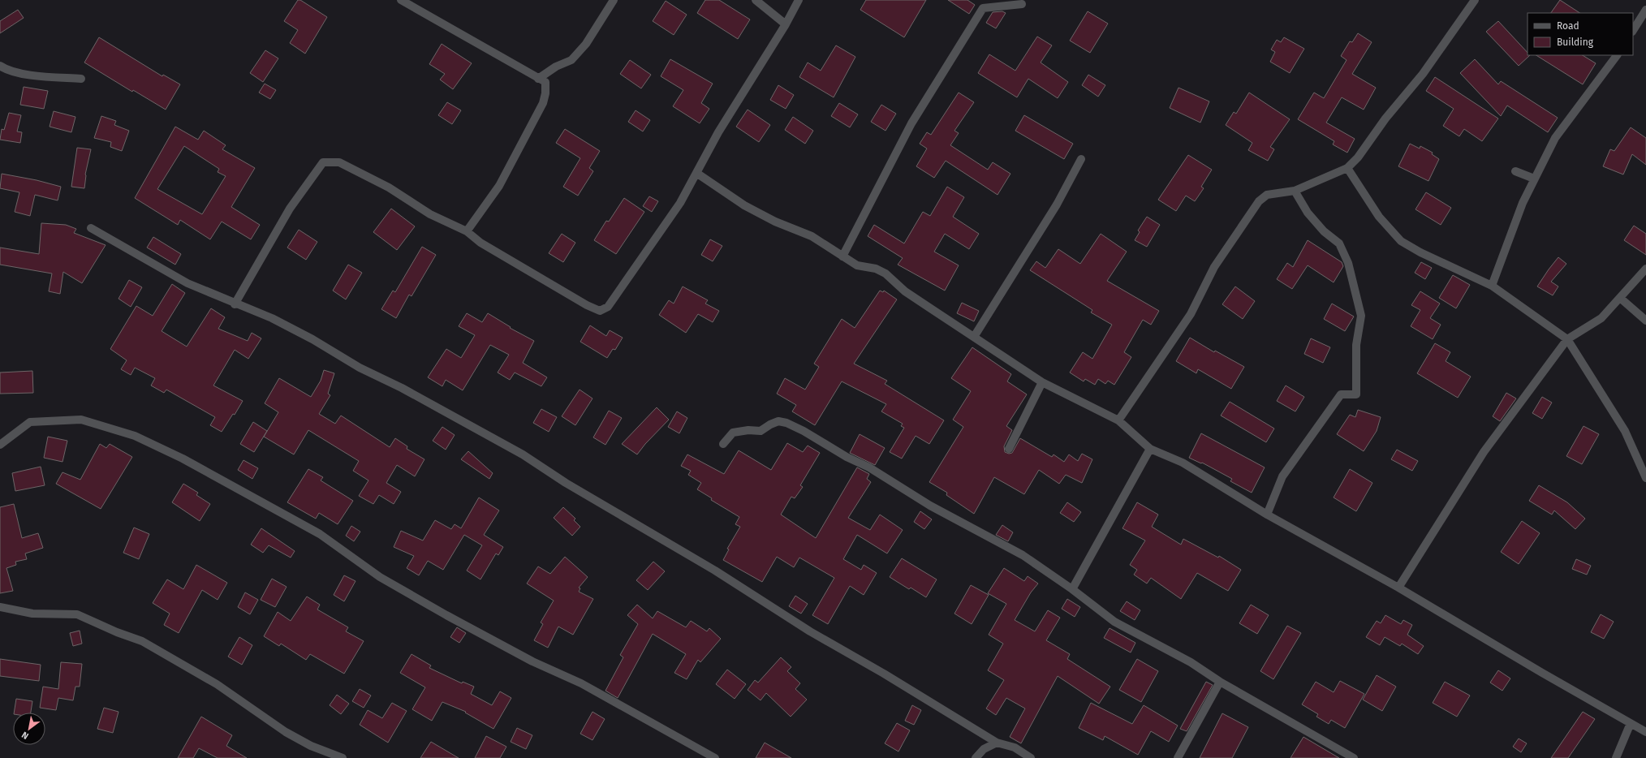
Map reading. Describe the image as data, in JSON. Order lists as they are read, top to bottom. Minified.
{"legend":["Road","Building"],"north":"bottom left"}
